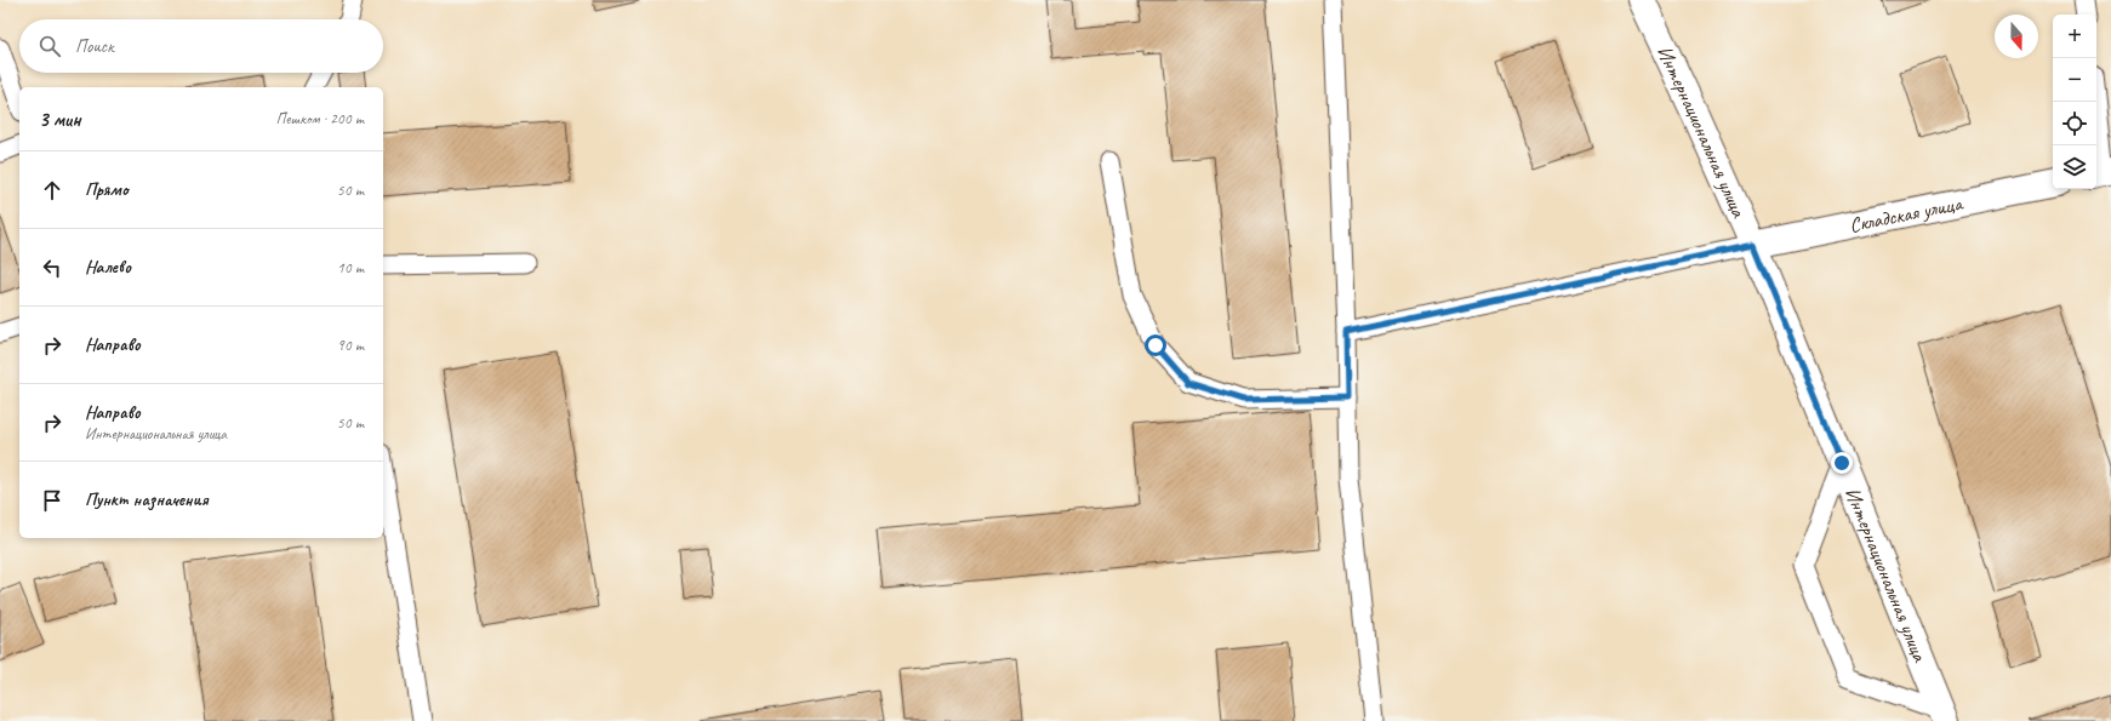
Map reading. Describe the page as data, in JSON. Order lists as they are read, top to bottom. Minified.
{"streets":{"street":["Интернациональная улица","Складская улица"]},"crossings":[["Интернациональная улица","Складская улица"]],"north":"bottom","page":{"map_buttons":["+","−"],"search":"Поиск","heading":["3 мин","Пешком · 200 m"],"list":[["Прямо","50 m"],["Налево","10 m"],["Направо","90 m"],["Направо","Интернациональная улица","50 m"],"Пункт назначения"]}}
